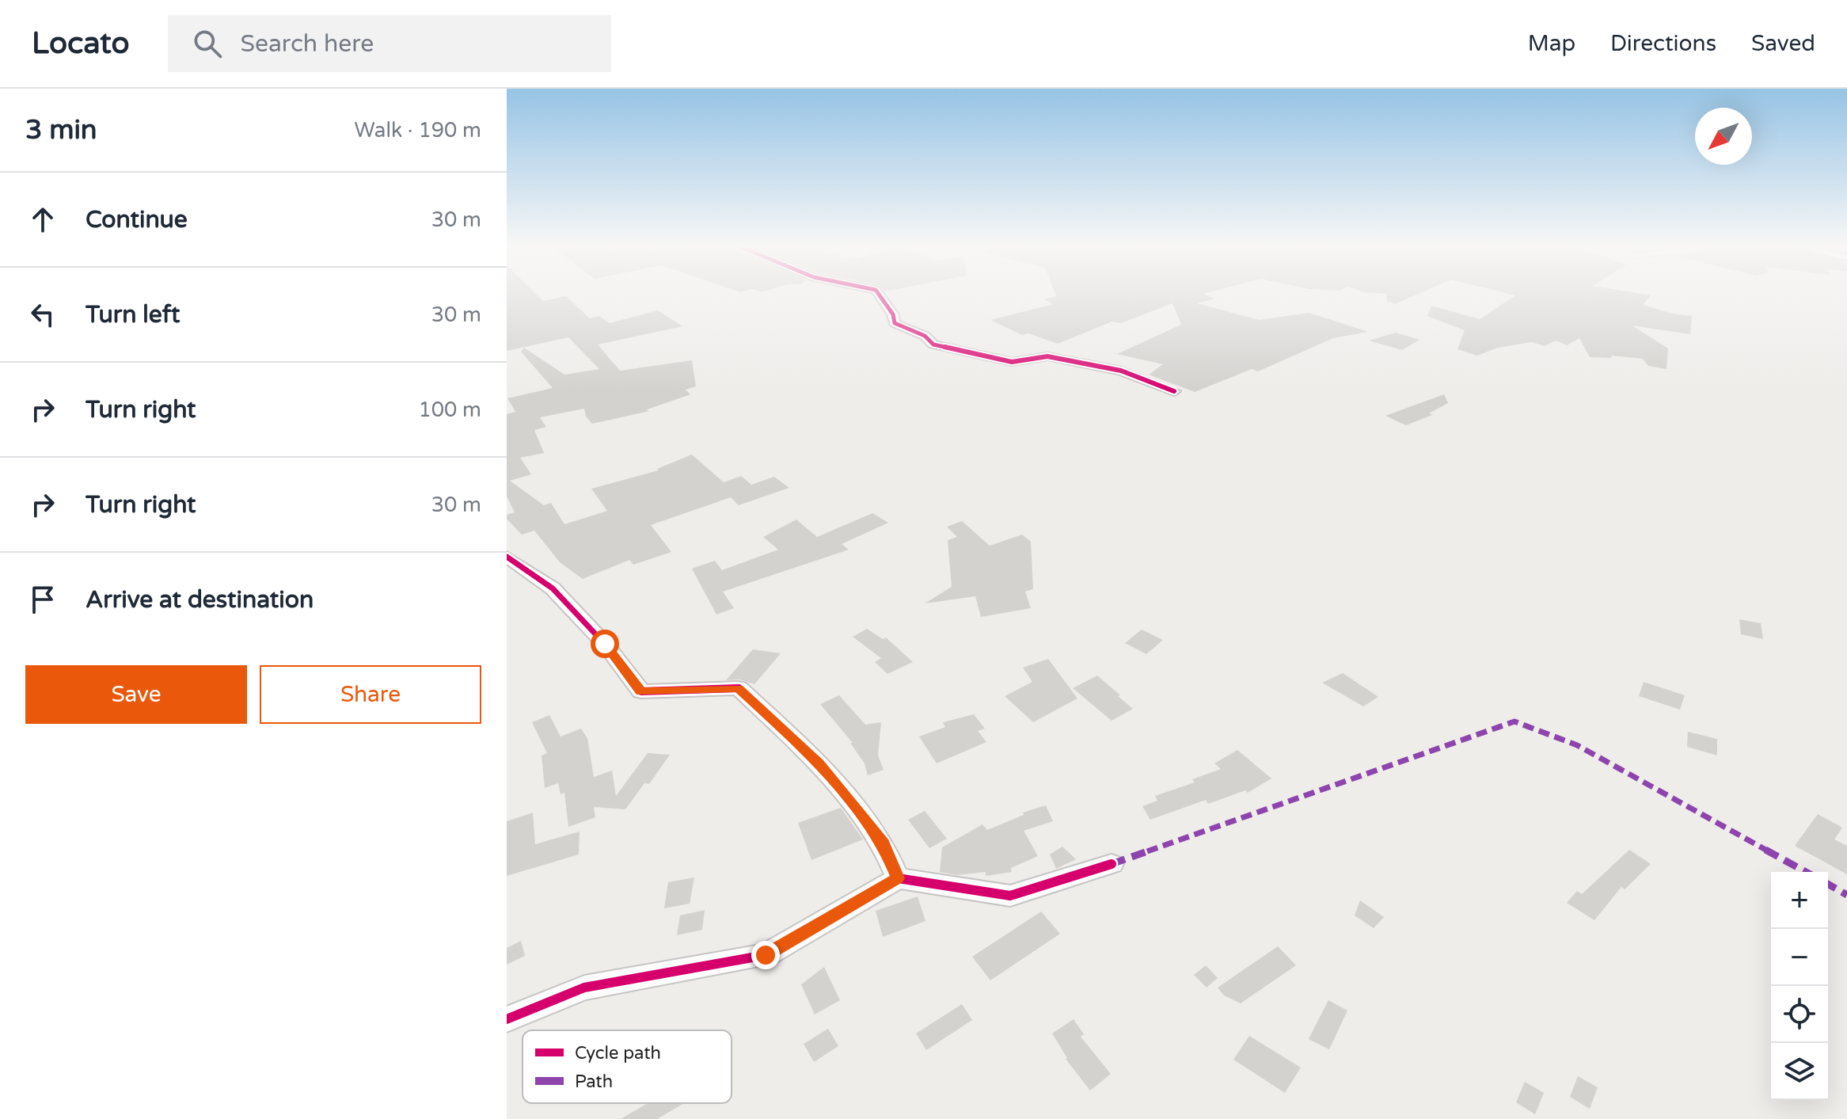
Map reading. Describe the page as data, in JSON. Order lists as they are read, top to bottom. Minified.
{"legend":["Cycle path","Path"],"north":"bottom left","page":{"header":"Locato","search":"Search here","nav":["Map","Directions","Saved"],"heading":["3 min","Walk · 190 m"],"list":[["Continue","30 m"],["Turn left","30 m"],["Turn right","100 m"],["Turn right","30 m"],"Arrive at destination"],"buttons":["Save","Share"],"map_buttons":["+","−"]}}
